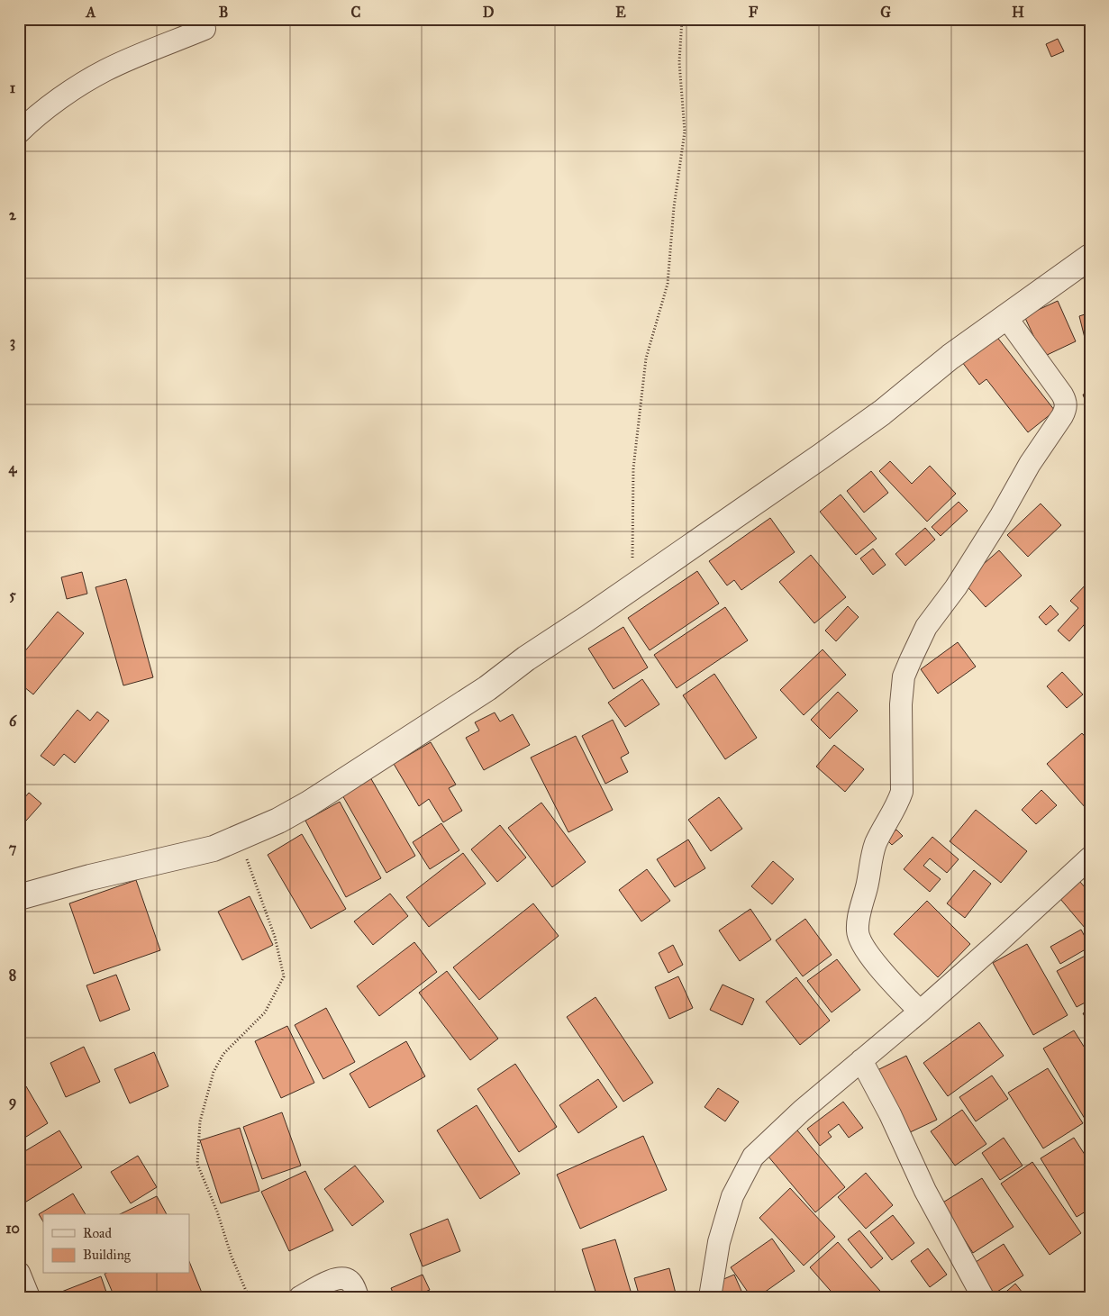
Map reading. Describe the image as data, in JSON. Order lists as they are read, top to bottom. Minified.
{"legend":["Road","Building"],"grid":{"columns":["A","B","C","D","E","F","G","H"],"rows":["1","2","3","4","5","6","7","8","9","10"]}}
